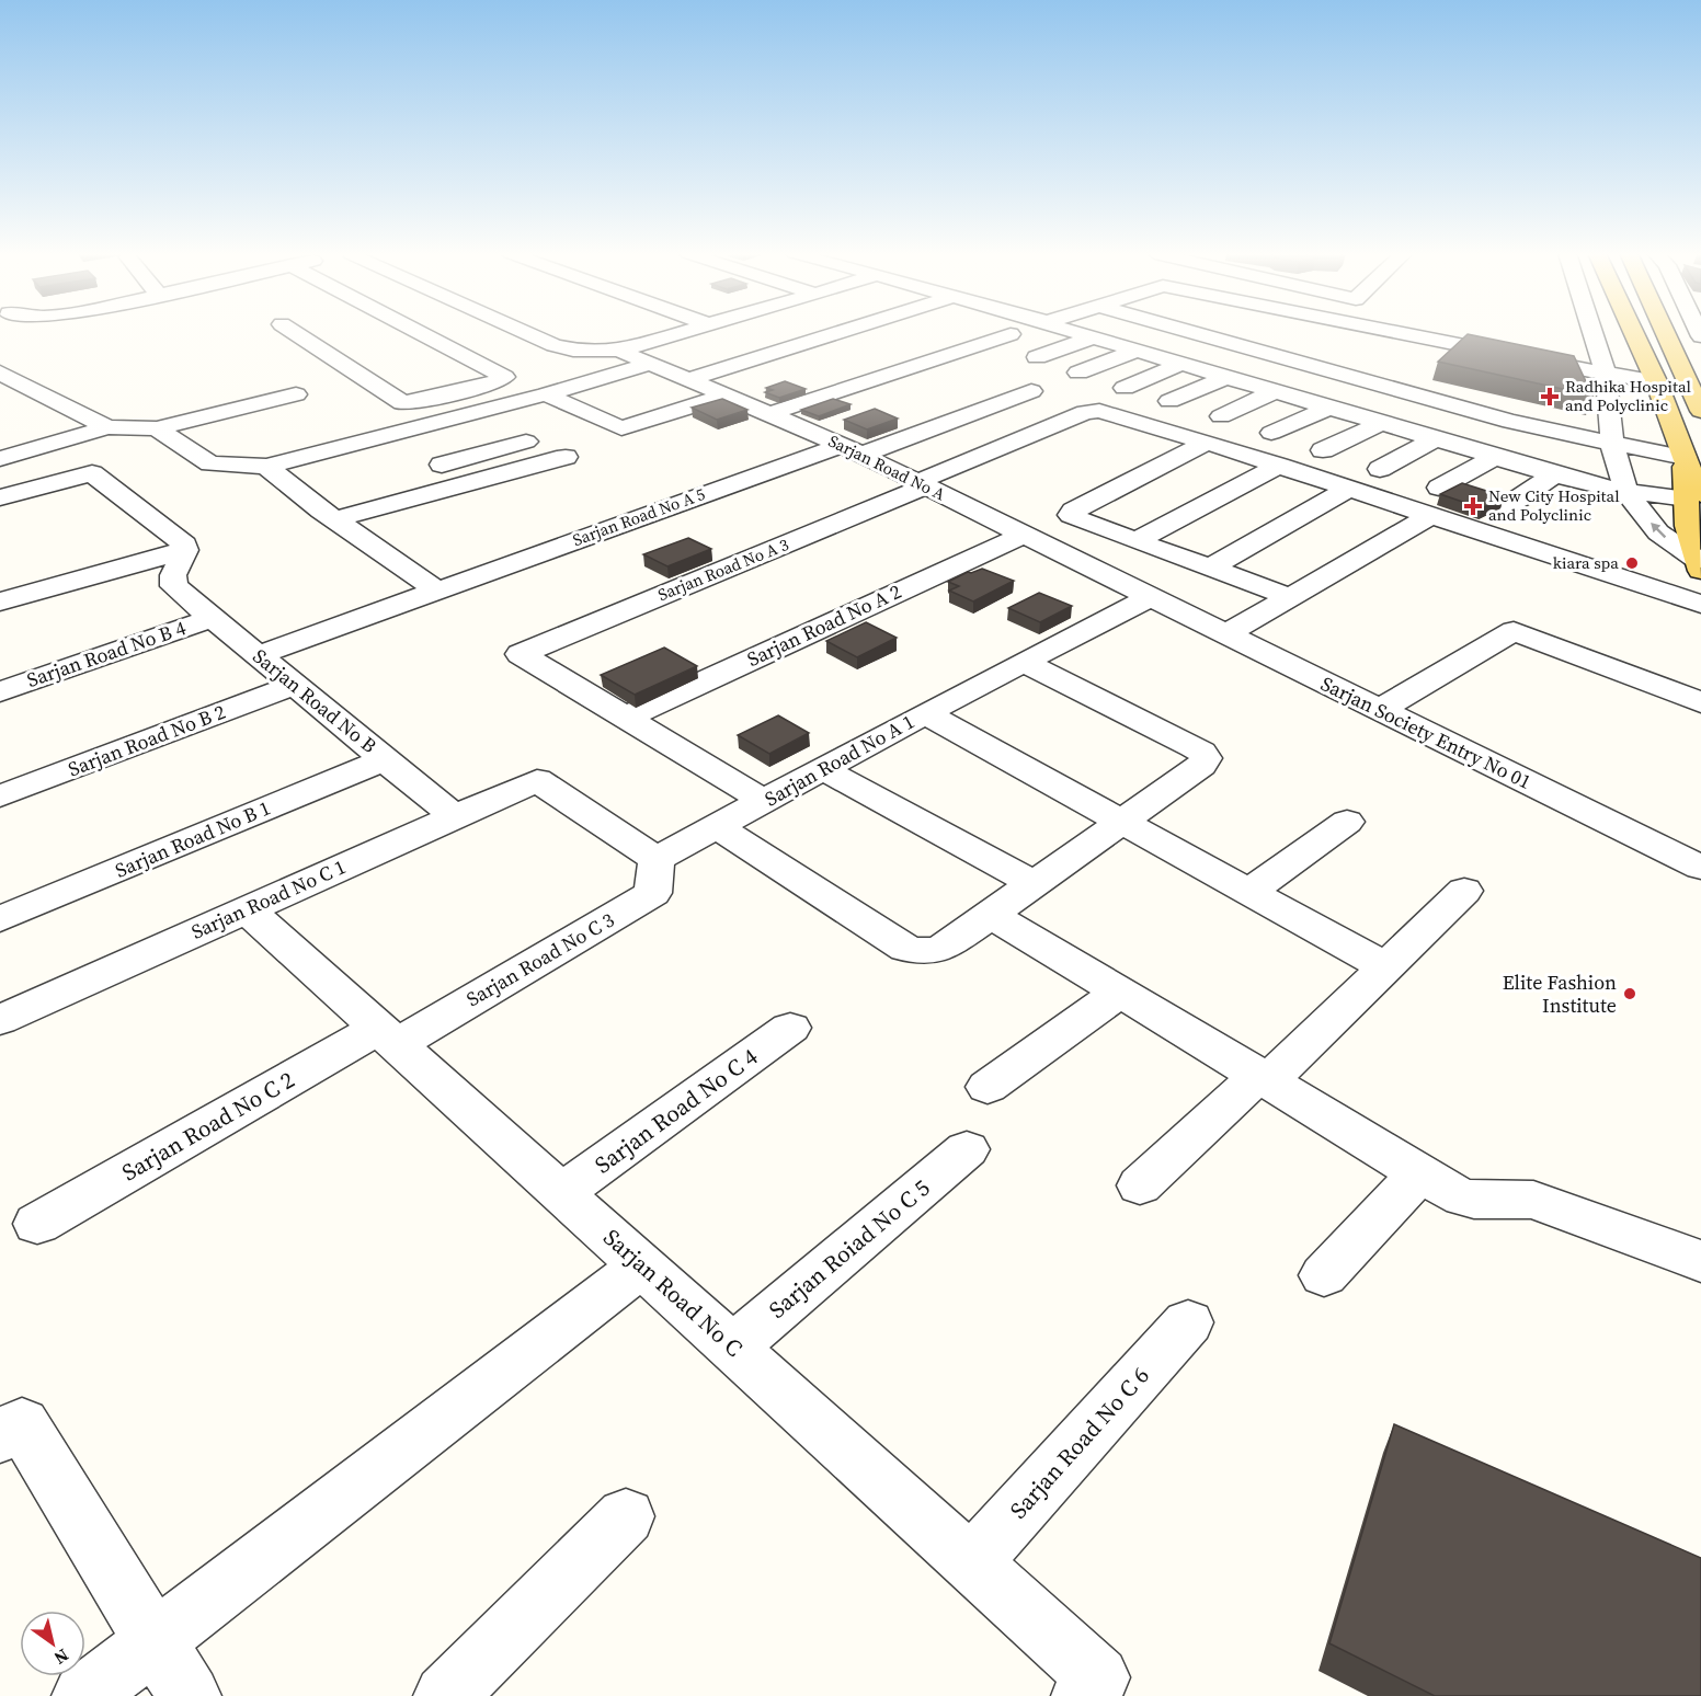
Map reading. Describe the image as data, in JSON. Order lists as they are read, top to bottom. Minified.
{"streets":{"street":["Sarjan Road No A","Sarjan Road No A 5","Sarjan Road No A 3","Sarjan Road No A 2","Sarjan Road No B 4","Sarjan Road No B","Sarjan Society Entry No 01","Sarjan Road No B 2","Sarjan Road No A 1","Sarjan Road No B 1","Sarjan Road No C 1","Sarjan Road No C 3","Sarjan Road No C 4","Sarjan Road No C 2","Sarjan Roiad No C 5","Sarjan Road No C","Sarjan Road No C 6"]},"crossings":[["Sarjan Road No A","Sarjan Road No A 5"],["Sarjan Road No A","Sarjan Road No A 3"],["Sarjan Road No A","Sarjan Road No A 2"],["Sarjan Road No A","Sarjan Society Entry No 01"],["Sarjan Road No A","Sarjan Road No A 1"],["Sarjan Road No A 5","Sarjan Road No B"],["Sarjan Road No A 3","Sarjan Road No A 2"],["Sarjan Road No B 4","Sarjan Road No B"],["Sarjan Road No B","Sarjan Road No B 2"],["Sarjan Road No B","Sarjan Road No B 1"],["Sarjan Road No B","Sarjan Road No C 1"],["Sarjan Society Entry No 01","Sarjan Road No A 1"],["Sarjan Road No A 1","Sarjan Road No C 1"],["Sarjan Road No A 1","Sarjan Road No C 3"],["Sarjan Road No C 1","Sarjan Road No C 3"],["Sarjan Road No C 1","Sarjan Road No C"],["Sarjan Road No C 3","Sarjan Road No C 2"],["Sarjan Road No C 3","Sarjan Road No C"],["Sarjan Road No C 4","Sarjan Road No C"],["Sarjan Road No C 2","Sarjan Road No C"],["Sarjan Roiad No C 5","Sarjan Road No C"],["Sarjan Road No C","Sarjan Road No C 6"]],"places":{"health":["Radhika Hospital and Polyclinic","New City Hospital and Polyclinic"],"other":["kiara spa","Elite Fashion Institute"]},"north":"bottom right"}
